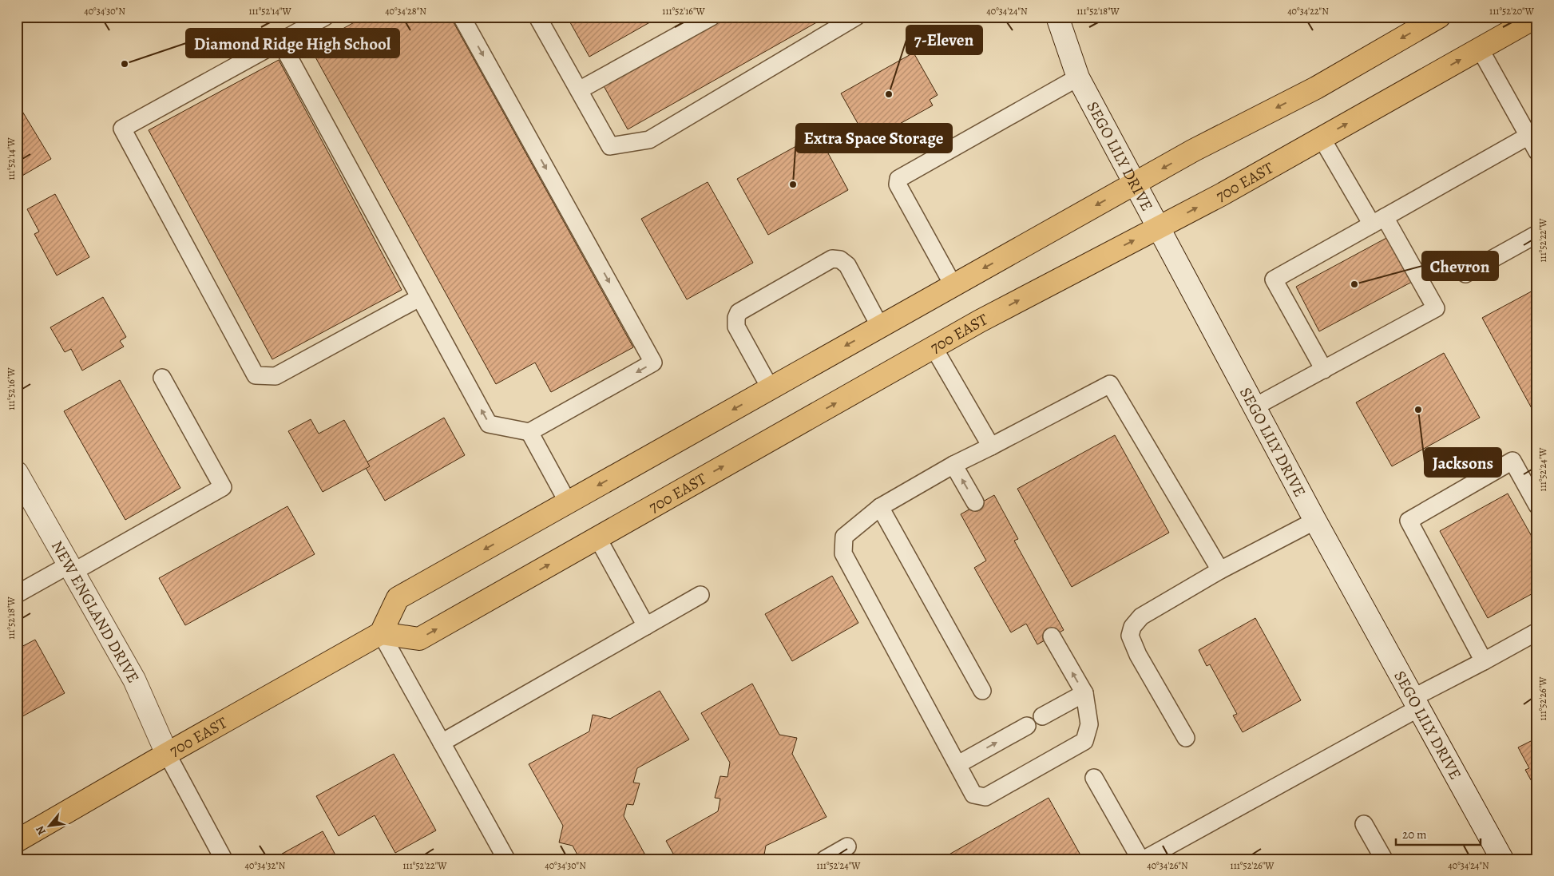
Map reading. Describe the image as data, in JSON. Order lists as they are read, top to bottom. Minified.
{"streets":{"main road":["SEGO LILY DRIVE","700 EAST","NEW ENGLAND DRIVE"]},"crossings":[["SEGO LILY DRIVE","700 EAST"],["700 EAST","NEW ENGLAND DRIVE"]],"places":["Diamond Ridge High School","7-Eleven","Extra Space Storage","Chevron","Jacksons"],"scale_bar":"20 m","north":"bottom left","coordinates":["40°34'30\"N","111°52'14\"W","40°34'28\"N","111°52'16\"W","40°34'24\"N","111°52'18\"W","40°34'22\"N","111°52'20\"W","111°52'22\"W","111°52'24\"W","111°52'26\"W","40°34'32\"N","40°34'26\"N"]}
